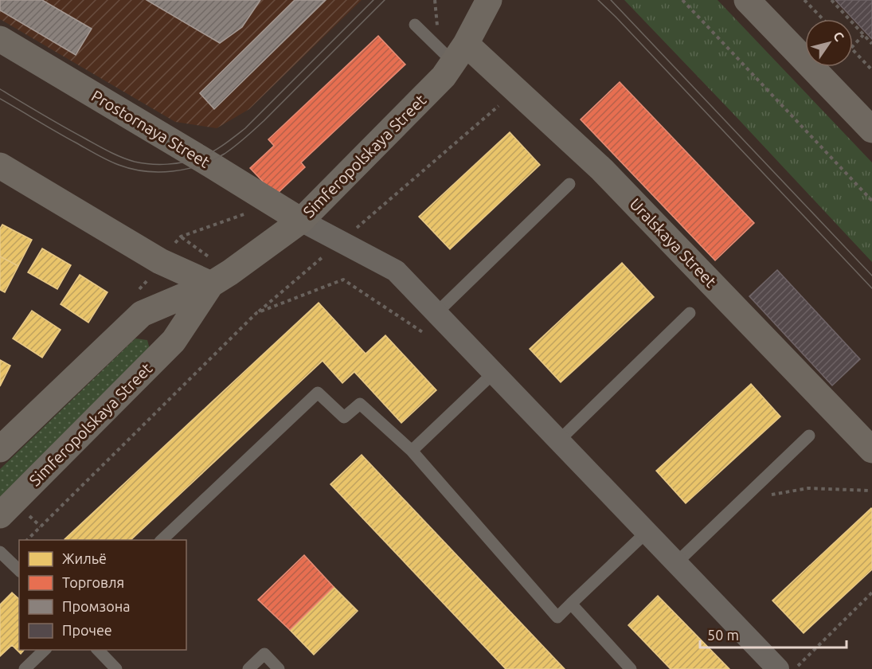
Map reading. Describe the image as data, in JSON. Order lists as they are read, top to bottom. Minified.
{"streets":{"street":["Prostornaya Street","Simferopolskaya Street","Uralskaya Street"]},"crossings":[["Prostornaya Street","Simferopolskaya Street"],["Simferopolskaya Street","Uralskaya Street"]],"legend":["Жильё","Торговля","Промзона","Прочее"],"scale_bar":"50 m","north":"top right"}
